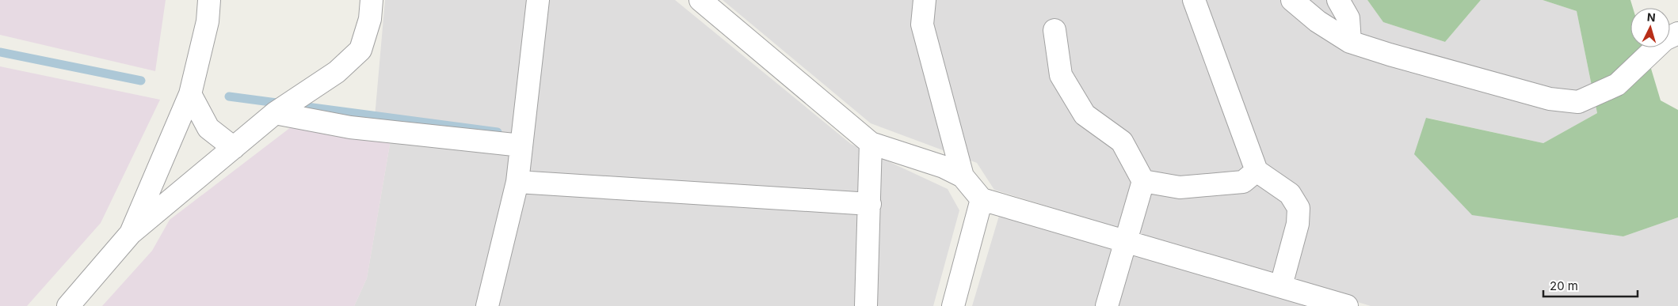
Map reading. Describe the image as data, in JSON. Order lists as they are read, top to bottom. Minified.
{"scale_bar":"20 m","north":"top"}
